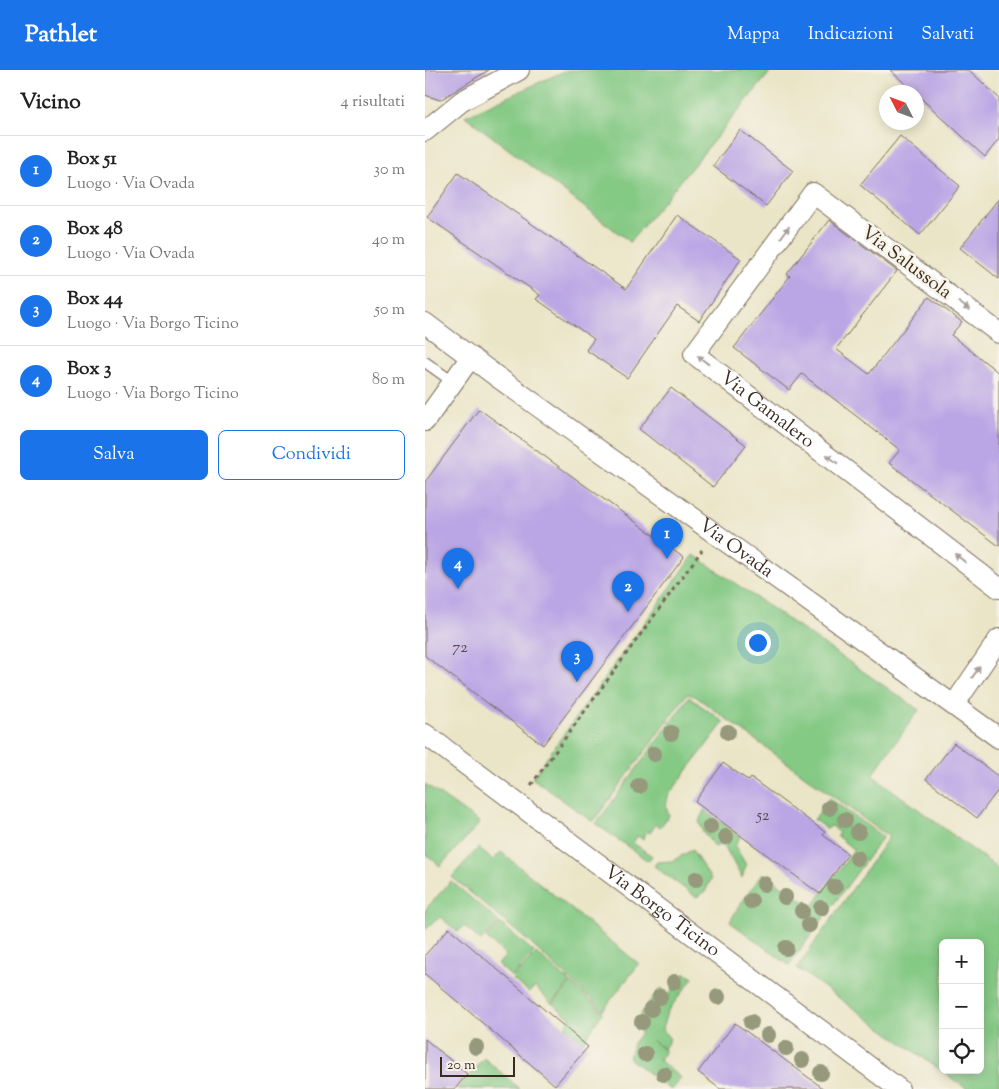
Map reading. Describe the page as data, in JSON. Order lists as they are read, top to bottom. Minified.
{"streets":{"street":["Via Salussola","Via Gamalero","Via Ovada","Via Borgo Ticino"]},"crossings":[["Via Salussola","Via Gamalero"]],"one_way":["Via Salussola"],"house_numbers":["72","52"],"scale_bar":"20 m","north":"top left","page":{"header":"Pathlet","nav":["Mappa","Indicazioni","Salvati"],"heading":["Vicino","4 risultati"],"list":[{"mark":"1","name":"Box 51","note":"Luogo · Via Ovada","value":"30 m"},{"mark":"2","name":"Box 48","note":"Luogo · Via Ovada","value":"40 m"},{"mark":"3","name":"Box 44","note":"Luogo · Via Borgo Ticino","value":"50 m"},{"mark":"4","name":"Box 3","note":"Luogo · Via Borgo Ticino","value":"80 m"}],"buttons":["Salva","Condividi"],"pins":["1","4","2","3"],"map_buttons":["+","−"],"scale":"20 m"}}
